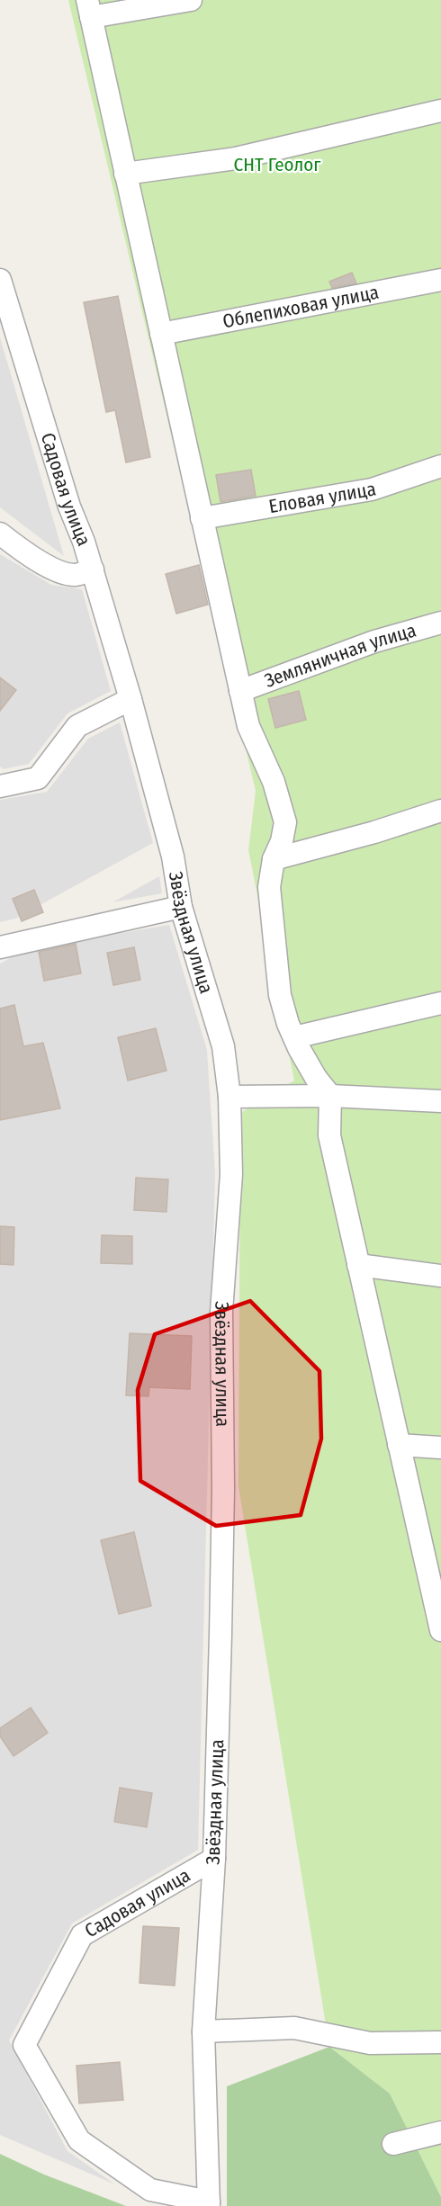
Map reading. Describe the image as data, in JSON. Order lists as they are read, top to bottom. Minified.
{"streets":{"street":["Облепиховая улица","Садовая улица","Еловая улица","Земляничная улица","Звёздная улица"]},"crossings":[["Садовая улица","Звёздная улица"]],"parks":["СНТ Геолог"]}
